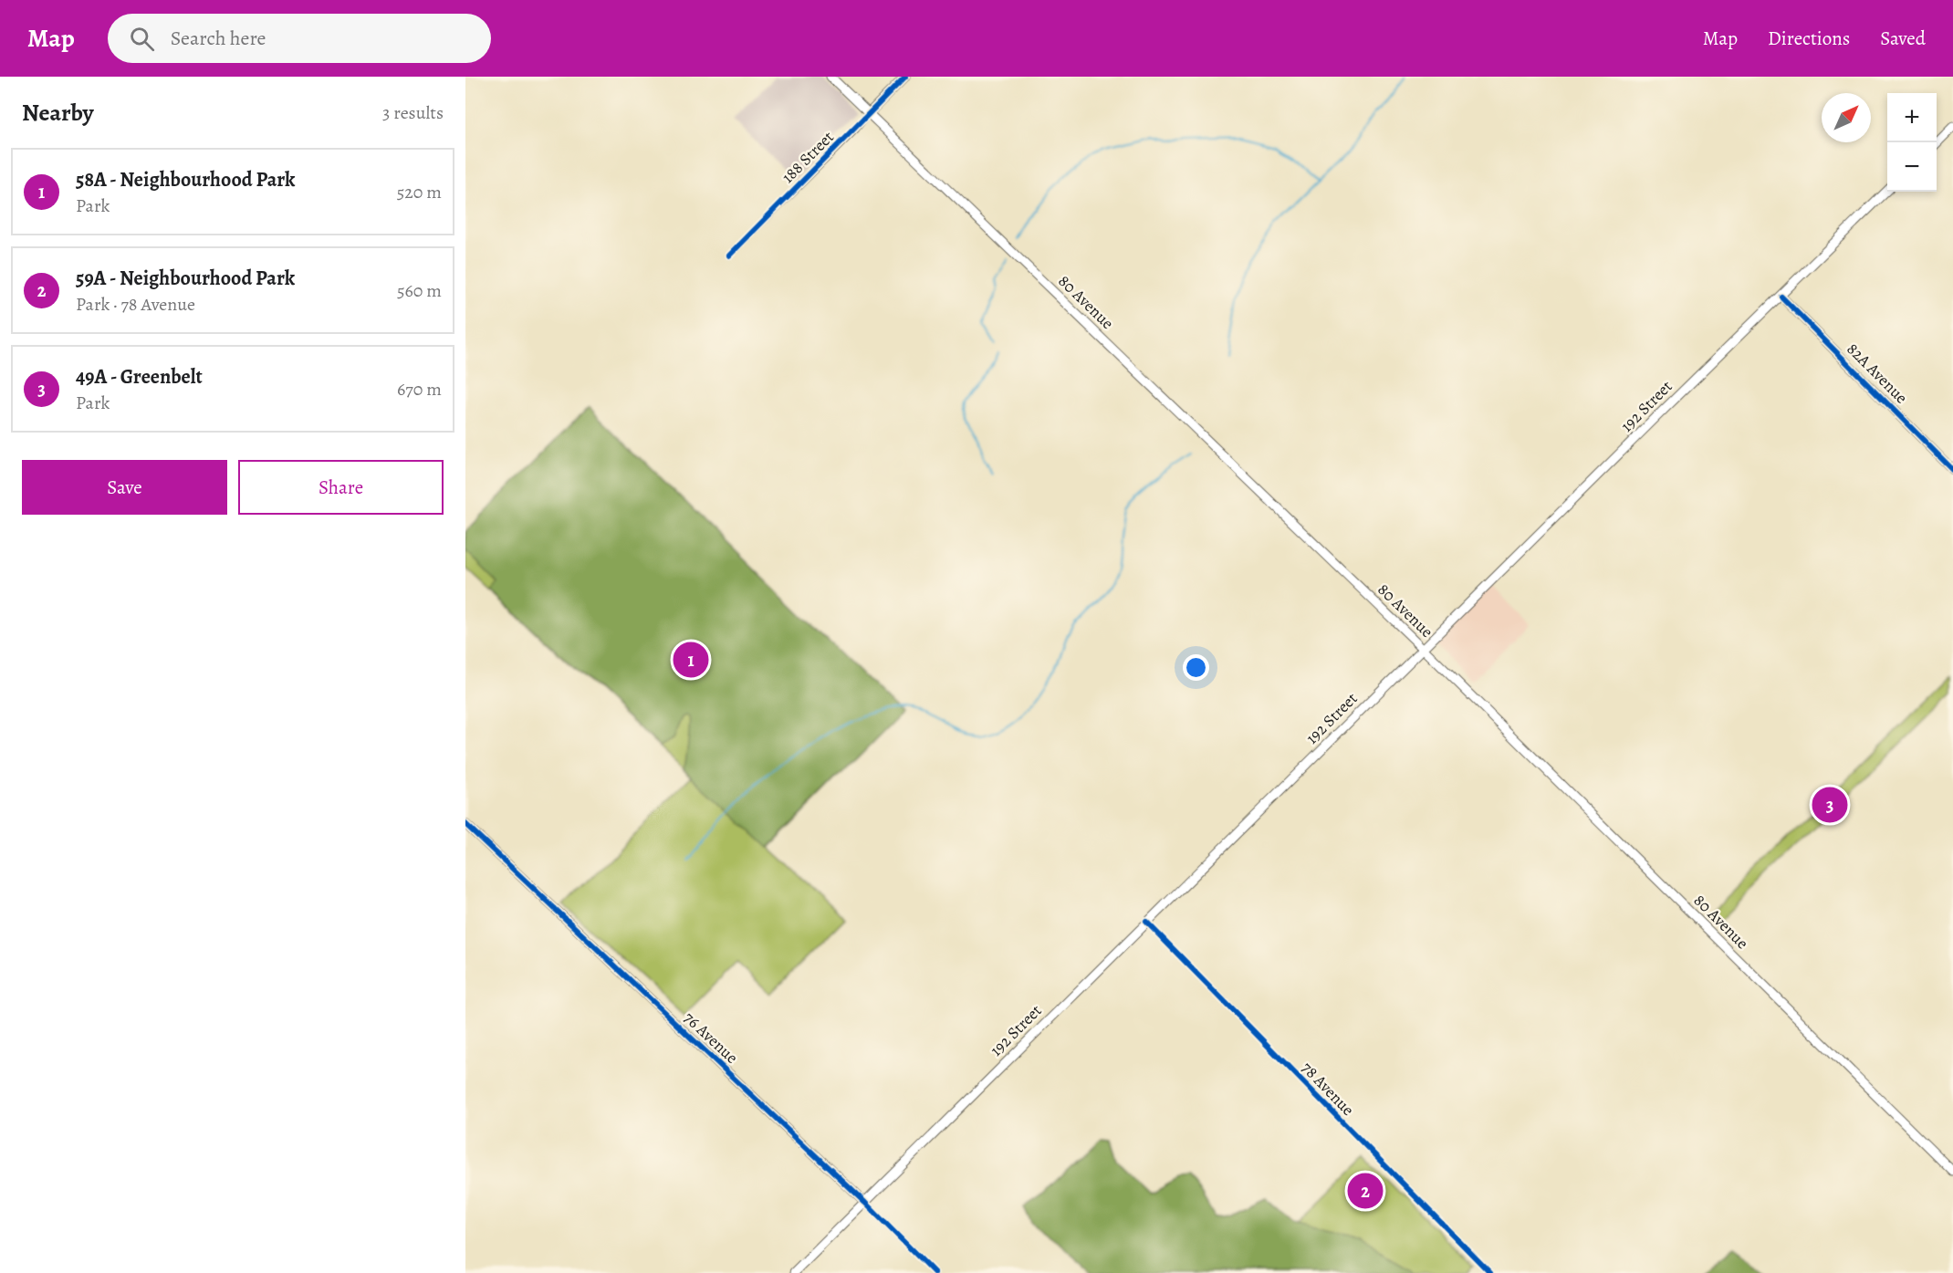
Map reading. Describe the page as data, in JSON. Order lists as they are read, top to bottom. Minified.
{"streets":{"main road":["188 Street","80 Avenue","82A Avenue","192 Street","76 Avenue"],"street":["78 Avenue"]},"crossings":[["188 Street","80 Avenue"],["80 Avenue","192 Street"],["82A Avenue","192 Street"],["192 Street","76 Avenue"],["192 Street","78 Avenue"]],"north":"top right","page":{"header":"Map","search":"Search here","nav":["Map","Directions","Saved"],"heading":["Nearby","3 results"],"map_buttons":["+","−"],"list":[{"mark":"1","name":"58A - Neighbourhood Park","note":"Park","value":"520 m"},{"mark":"2","name":"59A - Neighbourhood Park","note":"Park · 78 Avenue","value":"560 m"},{"mark":"3","name":"49A - Greenbelt","note":"Park","value":"670 m"}],"buttons":["Save","Share"],"pins":["1","3","2"]}}
